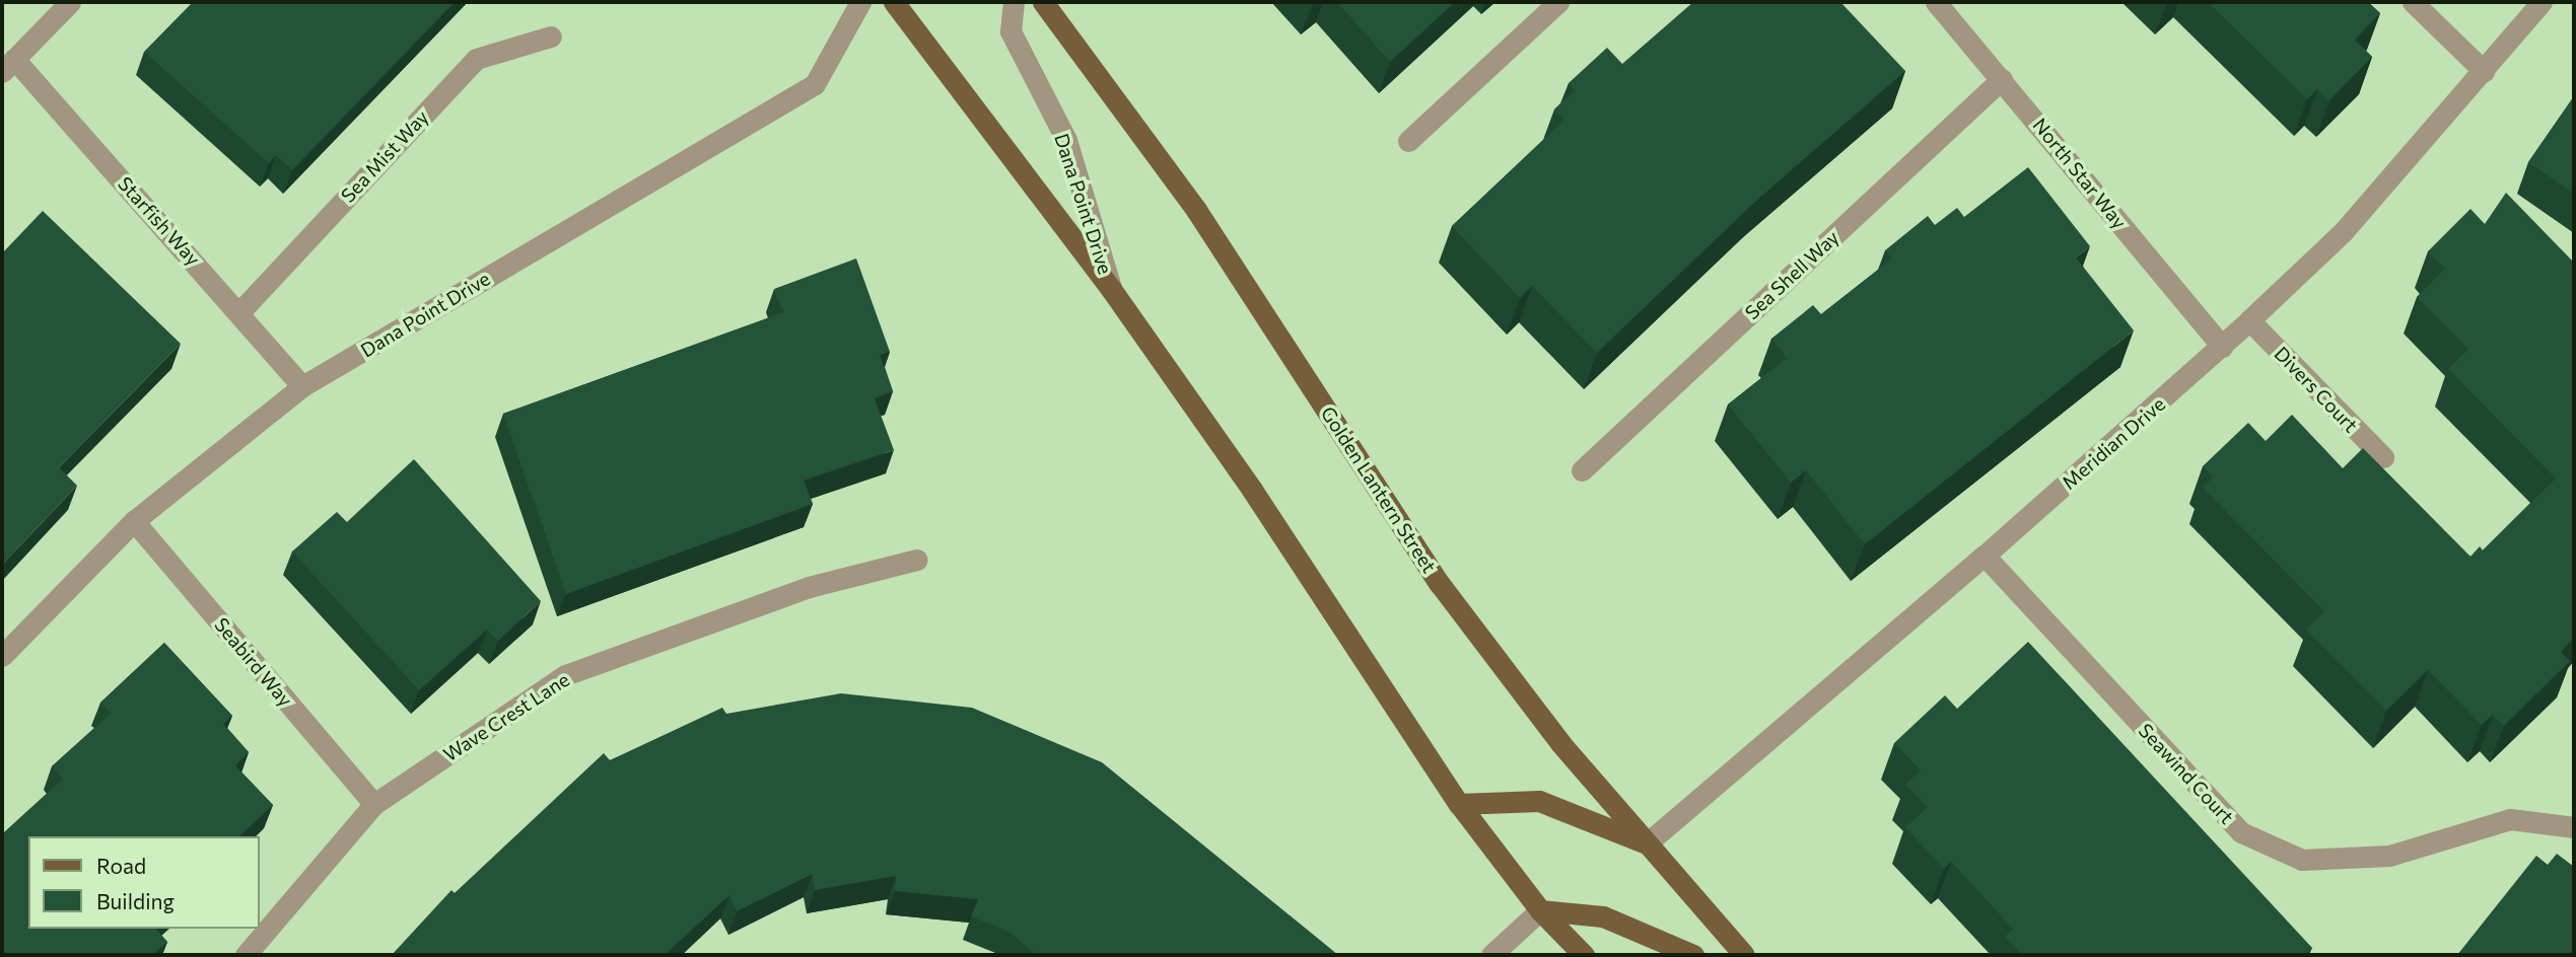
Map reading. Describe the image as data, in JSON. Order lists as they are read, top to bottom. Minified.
{"streets":{"main road":["Golden Lantern Street"],"street":["Sea Mist Way","North Star Way","Dana Point Drive","Starfish Way","Sea Shell Way","Divers Court","Meridian Drive","Seabird Way","Wave Crest Lane","Seawind Court"]},"crossings":[["Sea Mist Way","Starfish Way"],["North Star Way","Sea Shell Way"],["North Star Way","Meridian Drive"],["Dana Point Drive","Starfish Way"],["Dana Point Drive","Seabird Way"],["Divers Court","Meridian Drive"],["Meridian Drive","Golden Lantern Street"],["Meridian Drive","Seawind Court"],["Seabird Way","Wave Crest Lane"]],"legend":["Road","Building"]}
